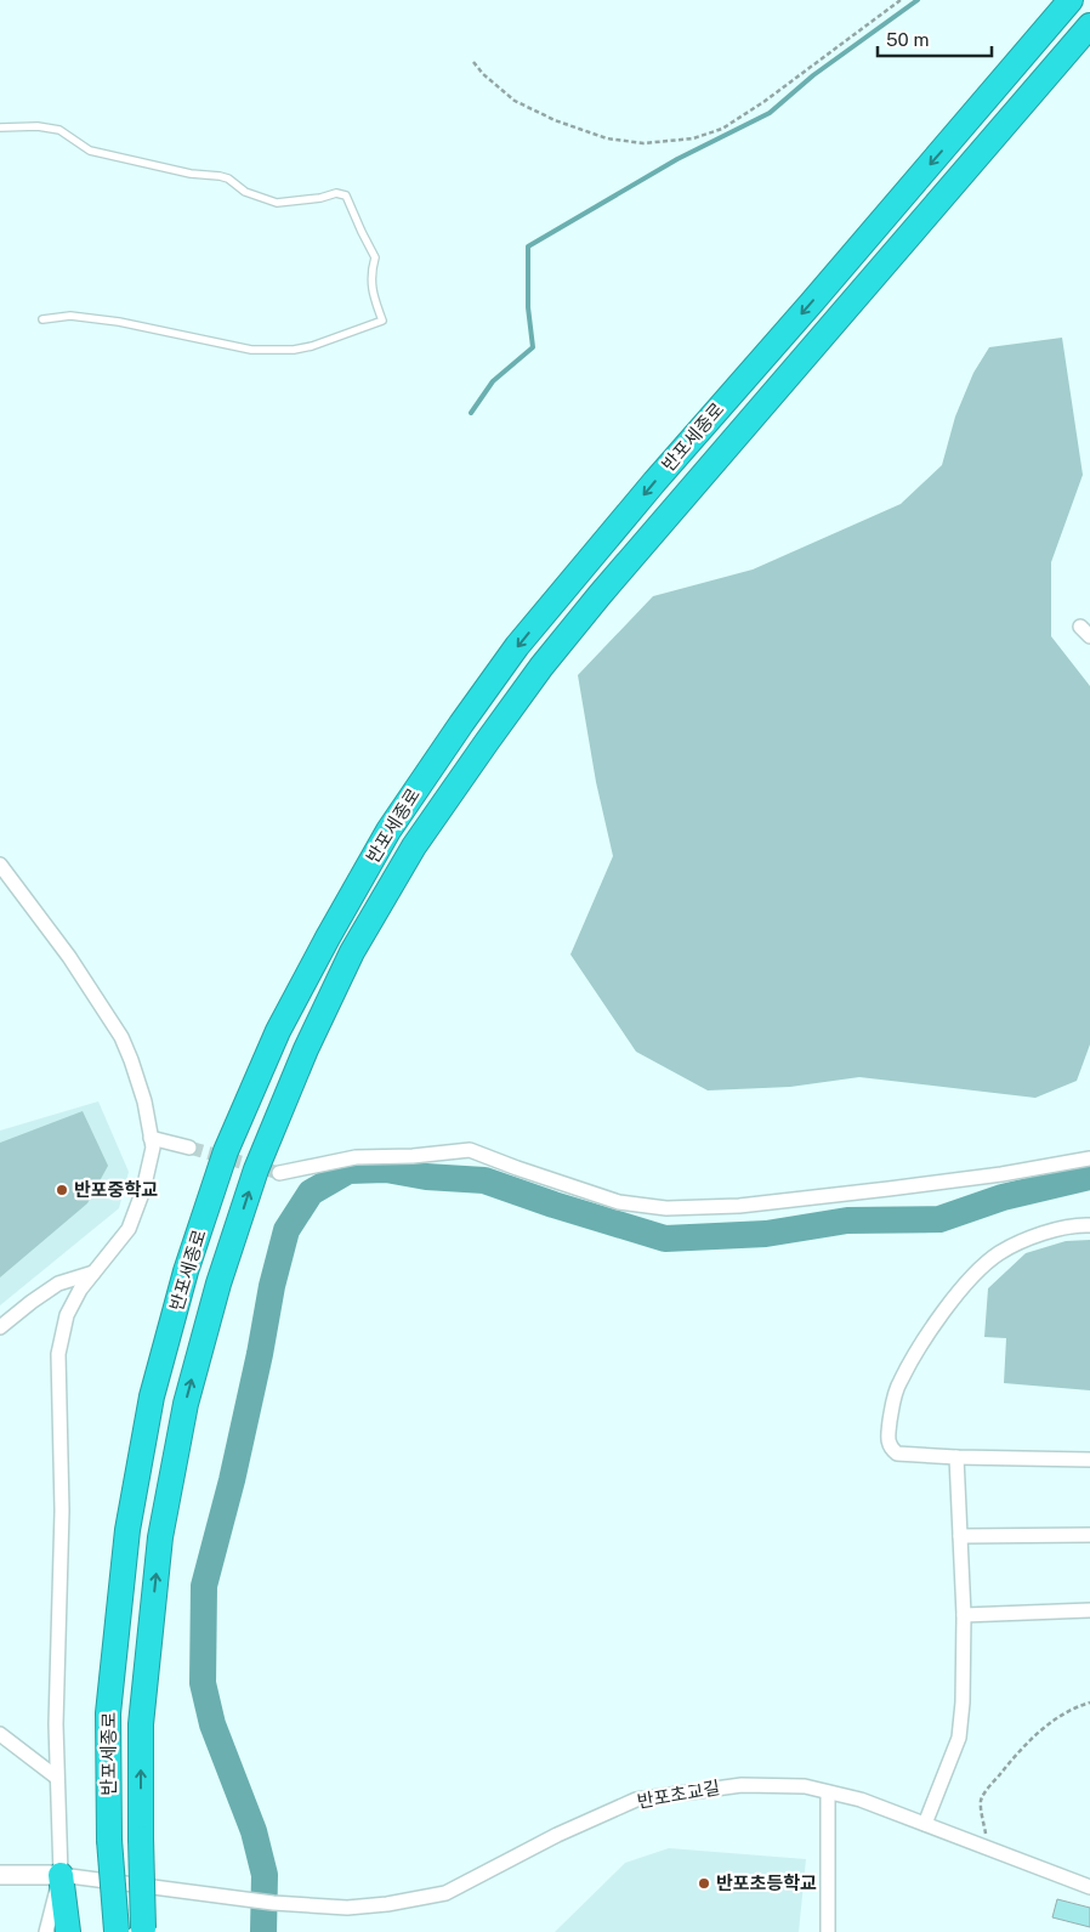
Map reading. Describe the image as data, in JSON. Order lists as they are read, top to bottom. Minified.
{"streets":{"highway":["반포세종로"],"street":["반포초교길"]},"places":["반포중학교","반포초등학교"],"scale_bar":"50 m"}
